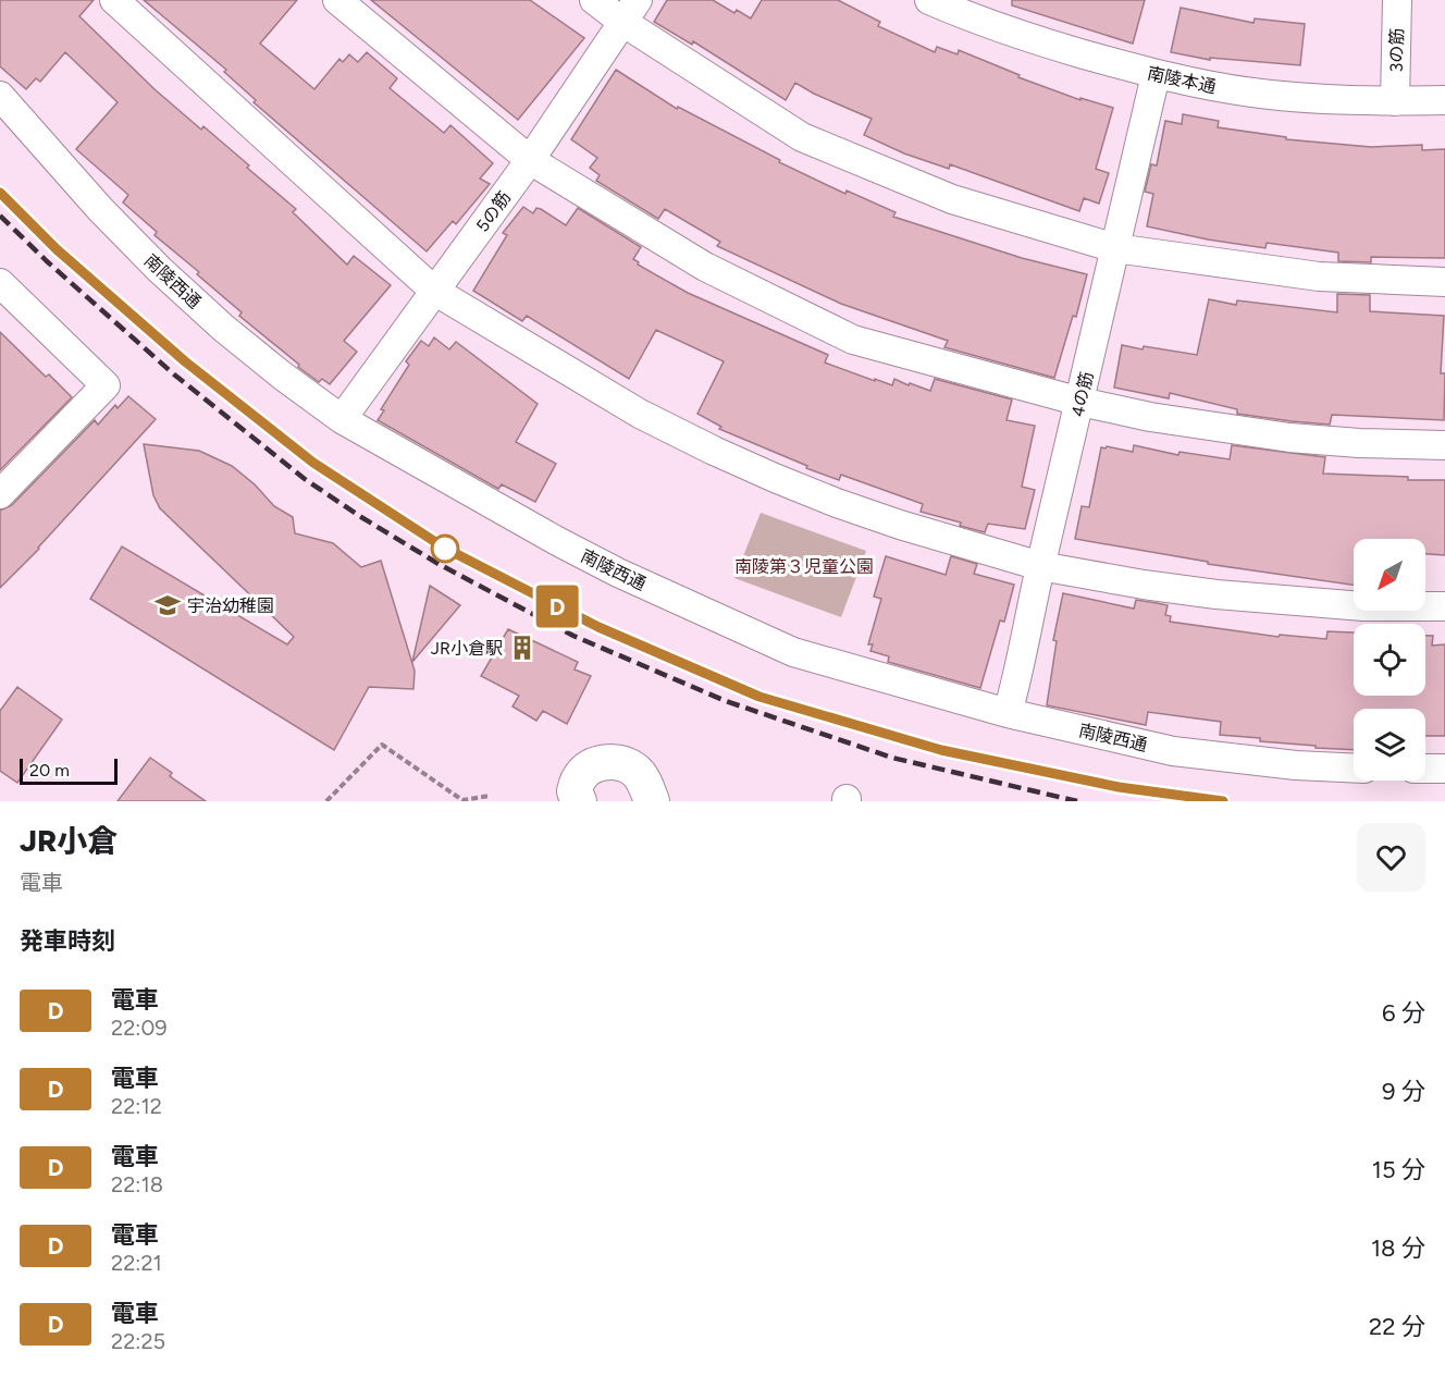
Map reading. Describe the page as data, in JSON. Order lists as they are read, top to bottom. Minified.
{"streets":{"street":["3の筋","南陵本通","5の筋","南陵西通","4の筋"]},"crossings":[["3の筋","南陵本通"],["南陵本通","4の筋"],["5の筋","南陵西通"],["南陵西通","4の筋"]],"parks":["南陵第３児童公園"],"places":{"school or university":["宇治幼稚園"],"building":["JR小倉駅"]},"scale_bar":"20 m","north":"bottom left","page":{"on_map":"D","scale":"20 m","heading":[["JR小倉","電車"],"発車時刻"],"list":[{"mark":"D","name":"電車","note":"22:09","value":"6 分"},{"mark":"D","name":"電車","note":"22:12","value":"9 分"},{"mark":"D","name":"電車","note":"22:18","value":"15 分"},{"mark":"D","name":"電車","note":"22:21","value":"18 分"},{"mark":"D","name":"電車","note":"22:25","value":"22 分"}]}}
